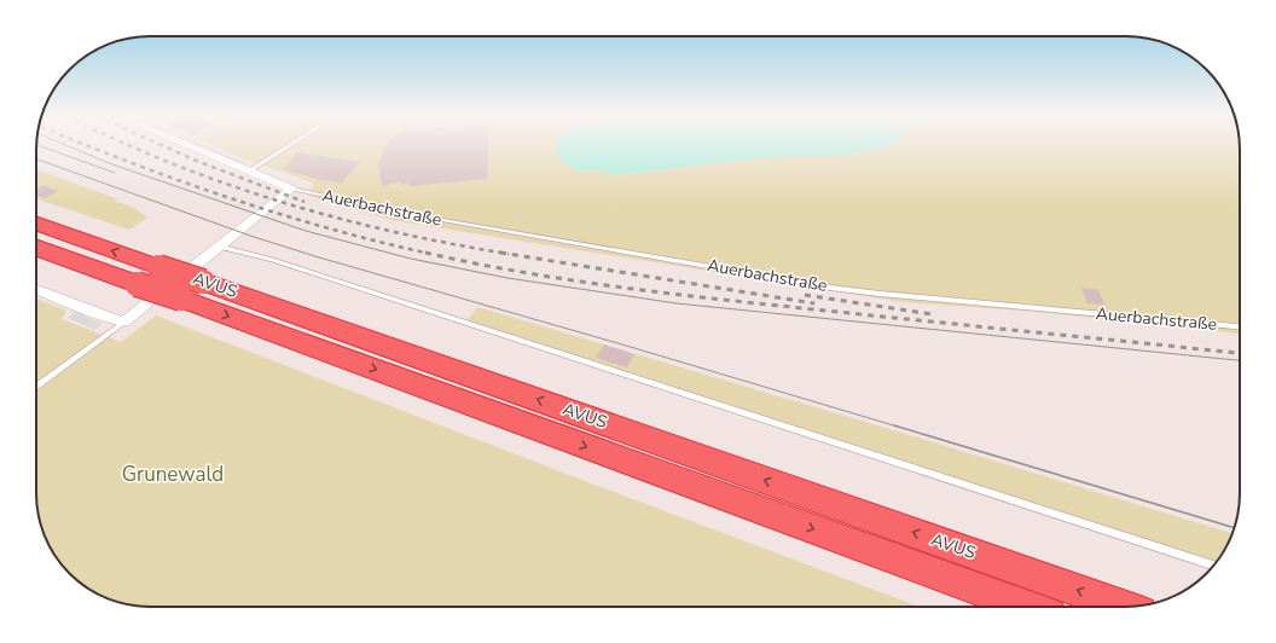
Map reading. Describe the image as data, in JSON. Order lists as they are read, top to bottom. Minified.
{"streets":{"highway":["AVUS"],"street":["Auerbachstraße"]},"parks":["Grunewald"]}
